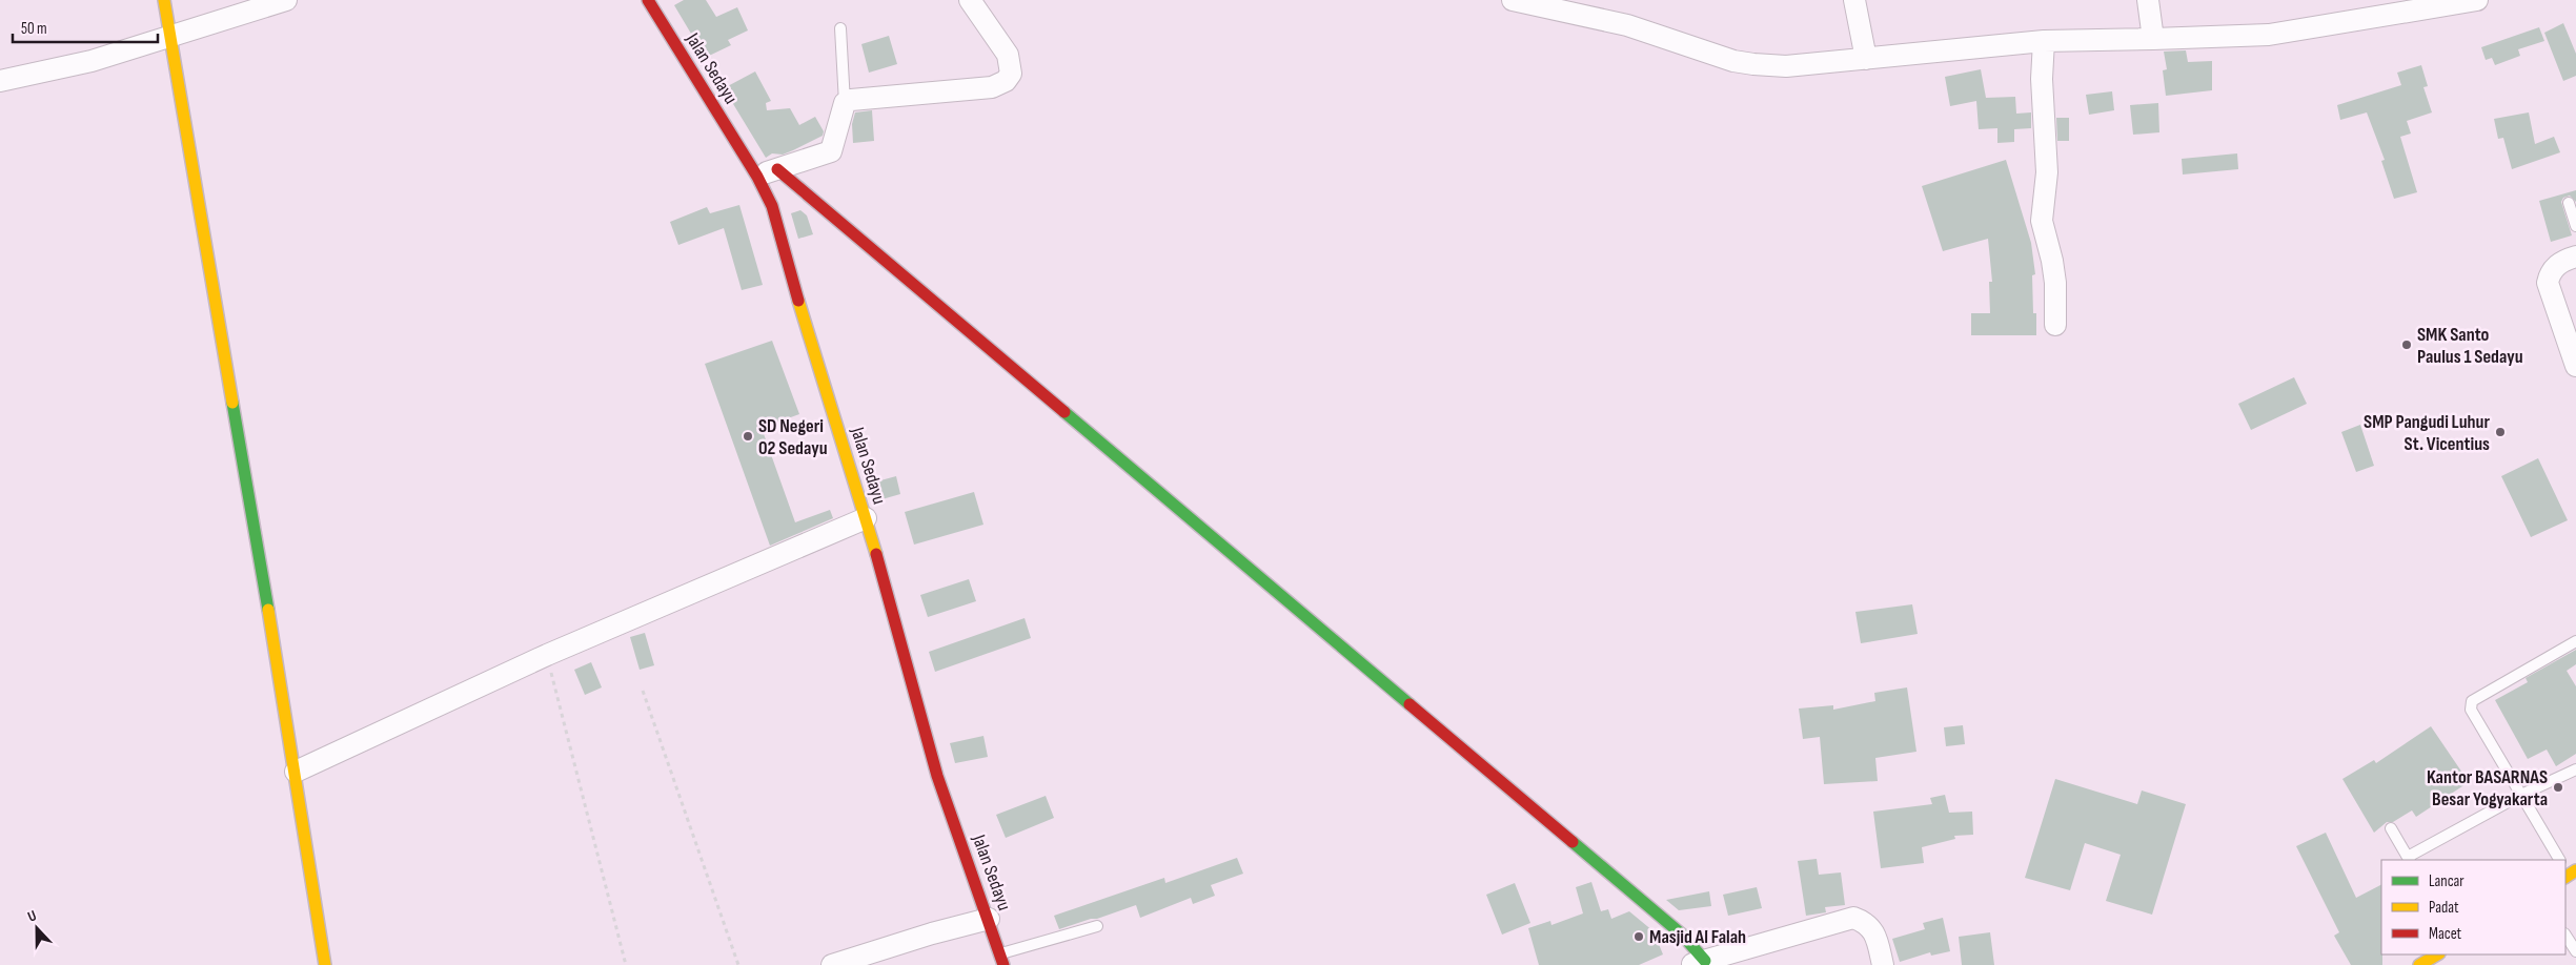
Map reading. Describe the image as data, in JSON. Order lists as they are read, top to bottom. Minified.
{"streets":{"main road":["Jalan Sedayu"]},"places":["SMK Santo Paulus 1 Sedayu","SMP Pangudi Luhur St. Vicentius","SD Negeri 02 Sedayu","Kantor BASARNAS Besar Yogyakarta","Masjid Al Falah"],"legend":["Lancar","Padat","Macet"],"scale_bar":"50 m","north":"top"}
